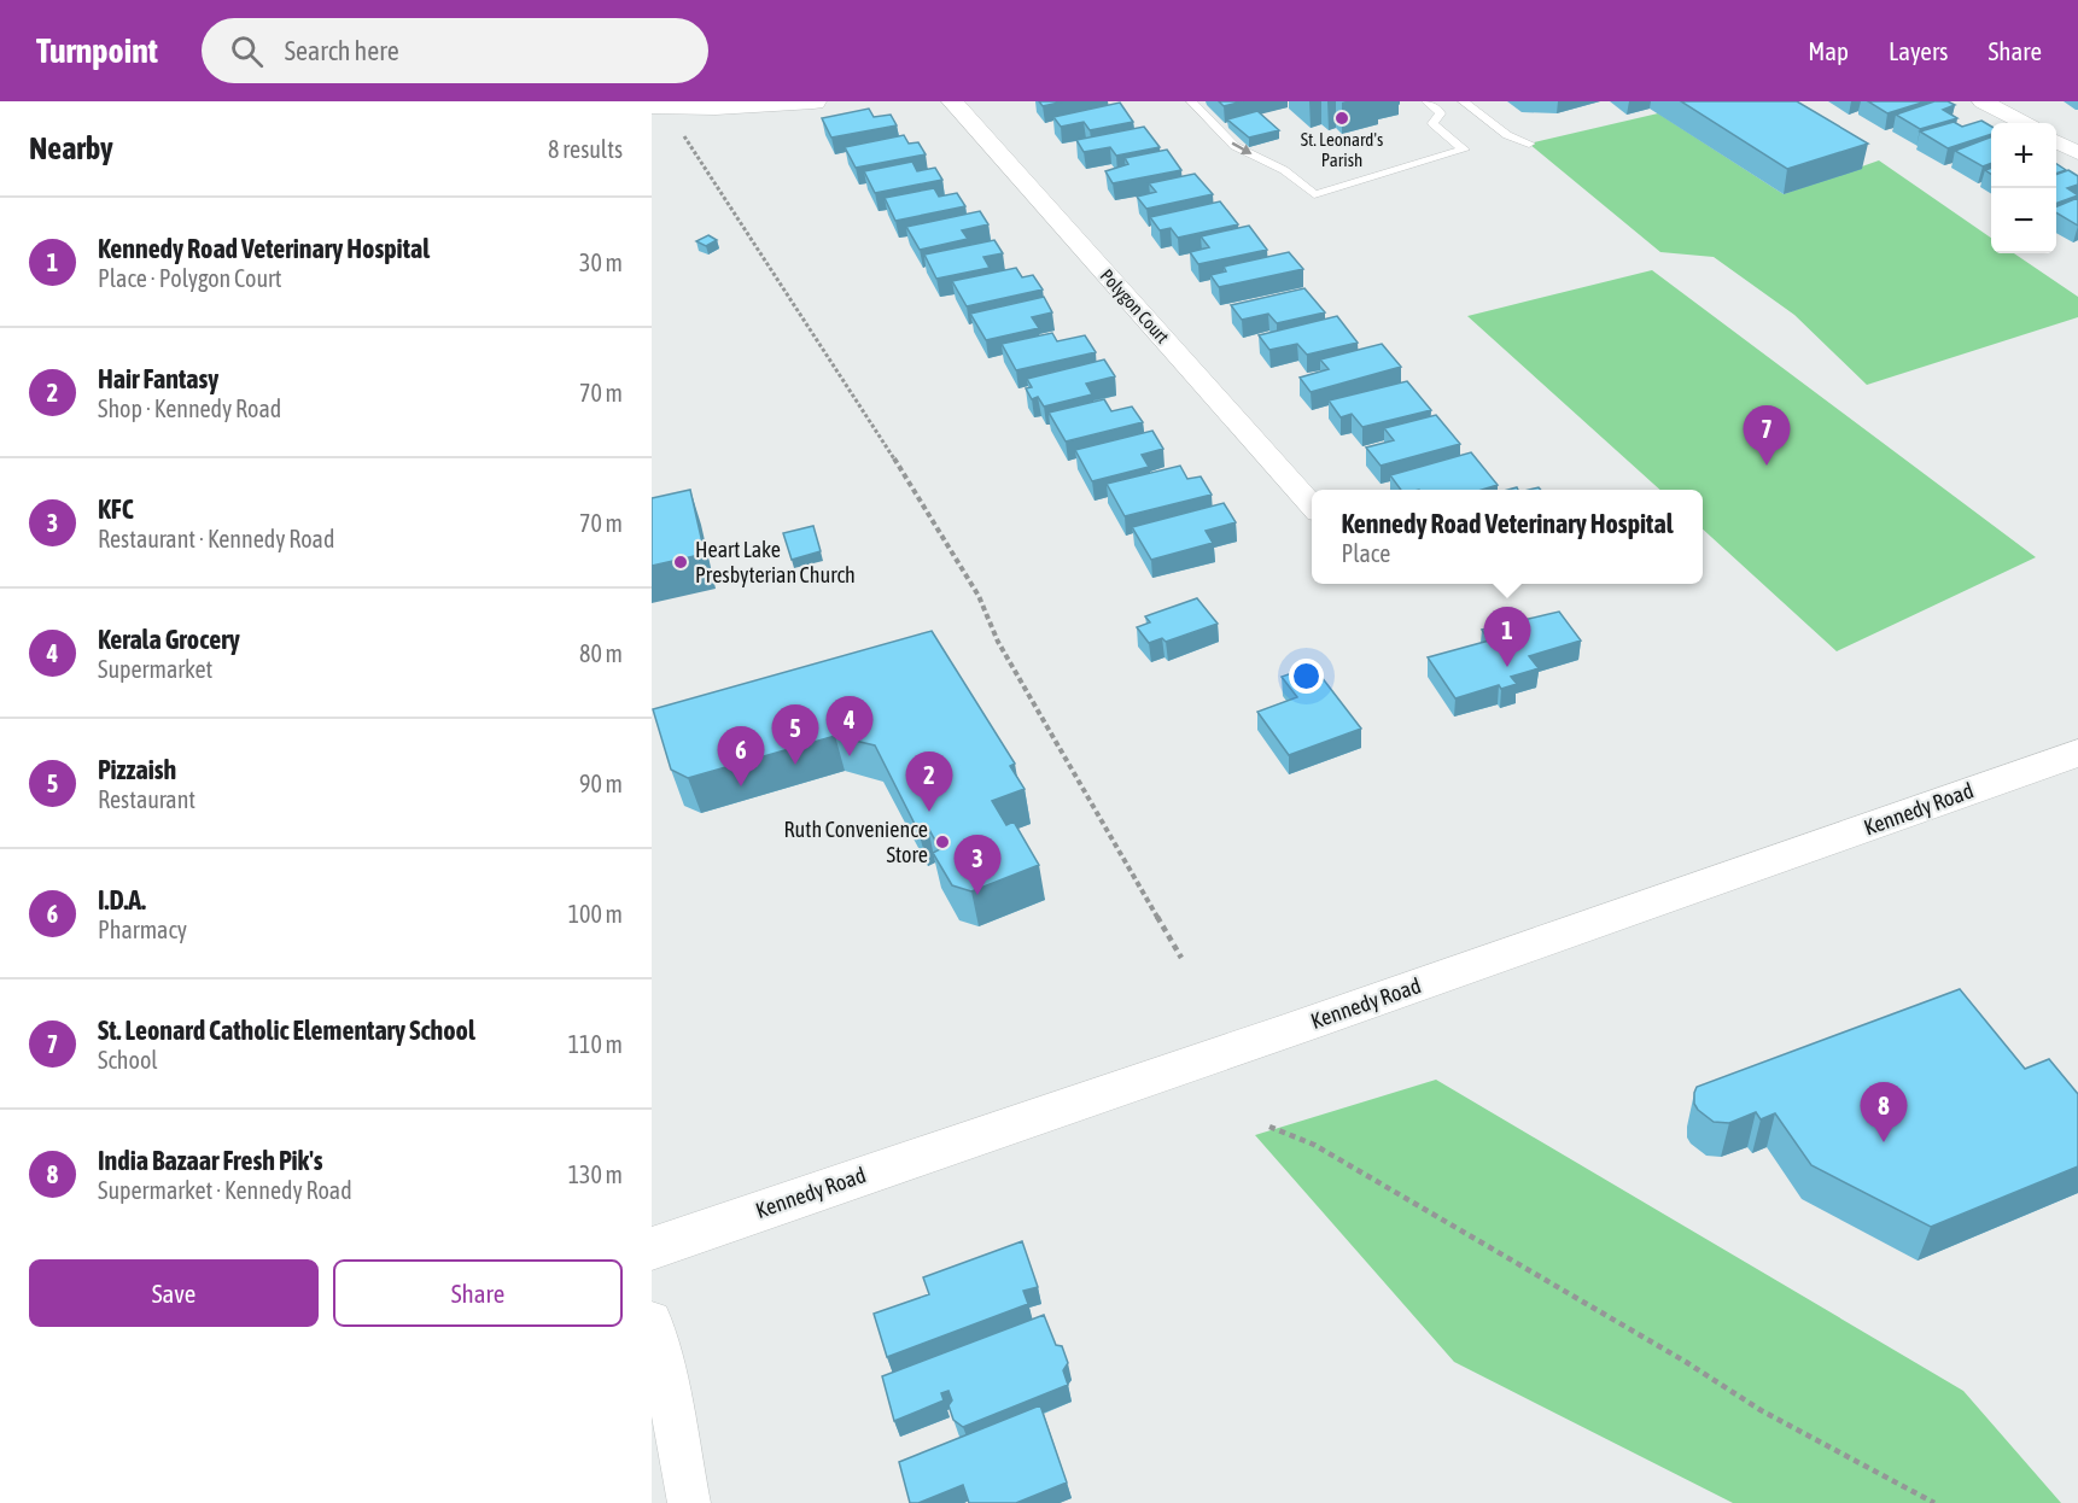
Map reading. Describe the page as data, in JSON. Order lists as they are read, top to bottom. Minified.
{"streets":{"main road":["Kennedy Road"],"street":["Polygon Court"]},"places":["St. Leonard's Parish","Heart Lake Presbyterian Church","Ruth Convenience Store"],"page":{"header":"Turnpoint","search":"Search here","nav":["Map","Layers","Share"],"heading":["Nearby","8 results"],"map_buttons":["+","−"],"list":[{"mark":"1","name":"Kennedy Road Veterinary Hospital","note":"Place · Polygon Court","value":"30 m"},{"mark":"2","name":"Hair Fantasy","note":"Shop · Kennedy Road","value":"70 m"},{"mark":"3","name":"KFC","note":"Restaurant · Kennedy Road","value":"70 m"},{"mark":"4","name":"Kerala Grocery","note":"Supermarket","value":"80 m"},{"mark":"5","name":"Pizzaish","note":"Restaurant","value":"90 m"},{"mark":"6","name":"I.D.A.","note":"Pharmacy","value":"100 m"},{"mark":"7","name":"St. Leonard Catholic Elementary School","note":"School","value":"110 m"},{"mark":"8","name":"India Bazaar Fresh Pik's","note":"Supermarket · Kennedy Road","value":"130 m"}],"pins":["7","1","4","5","6","2","3","8"],"popup":["Kennedy Road Veterinary Hospital","Place"],"buttons":["Save","Share"]}}
